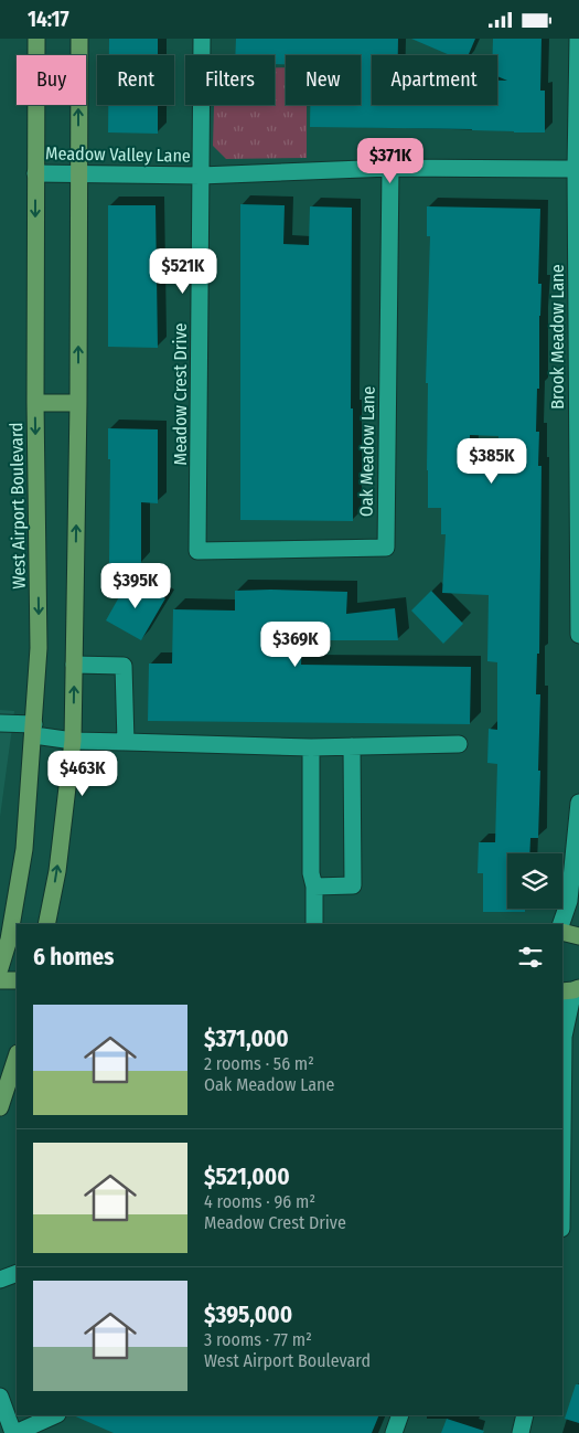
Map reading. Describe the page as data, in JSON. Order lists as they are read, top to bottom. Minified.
{"streets":{"main road":["West Airport Boulevard"],"street":["Meadow Valley Lane","Brook Meadow Lane","Meadow Crest Drive","Oak Meadow Lane"]},"crossings":[["Meadow Valley Lane","Brook Meadow Lane"],["Meadow Valley Lane","Meadow Crest Drive"],["Meadow Valley Lane","Oak Meadow Lane"],["Meadow Valley Lane","West Airport Boulevard"],["Meadow Crest Drive","Oak Meadow Lane"]],"page":{"status":"14:17","chip":["Buy","Rent","Filters","New","Apartment"],"price":["$371K","$521K","$385K","$395K","$369K","$463K"],"heading":"6 homes","list":[{"name":"$371,000","note":"2 rooms · 56 m² · Oak Meadow Lane"},{"name":"$521,000","note":"4 rooms · 96 m² · Meadow Crest Drive"},{"name":"$395,000","note":"3 rooms · 77 m² · West Airport Boulevard"}]}}
